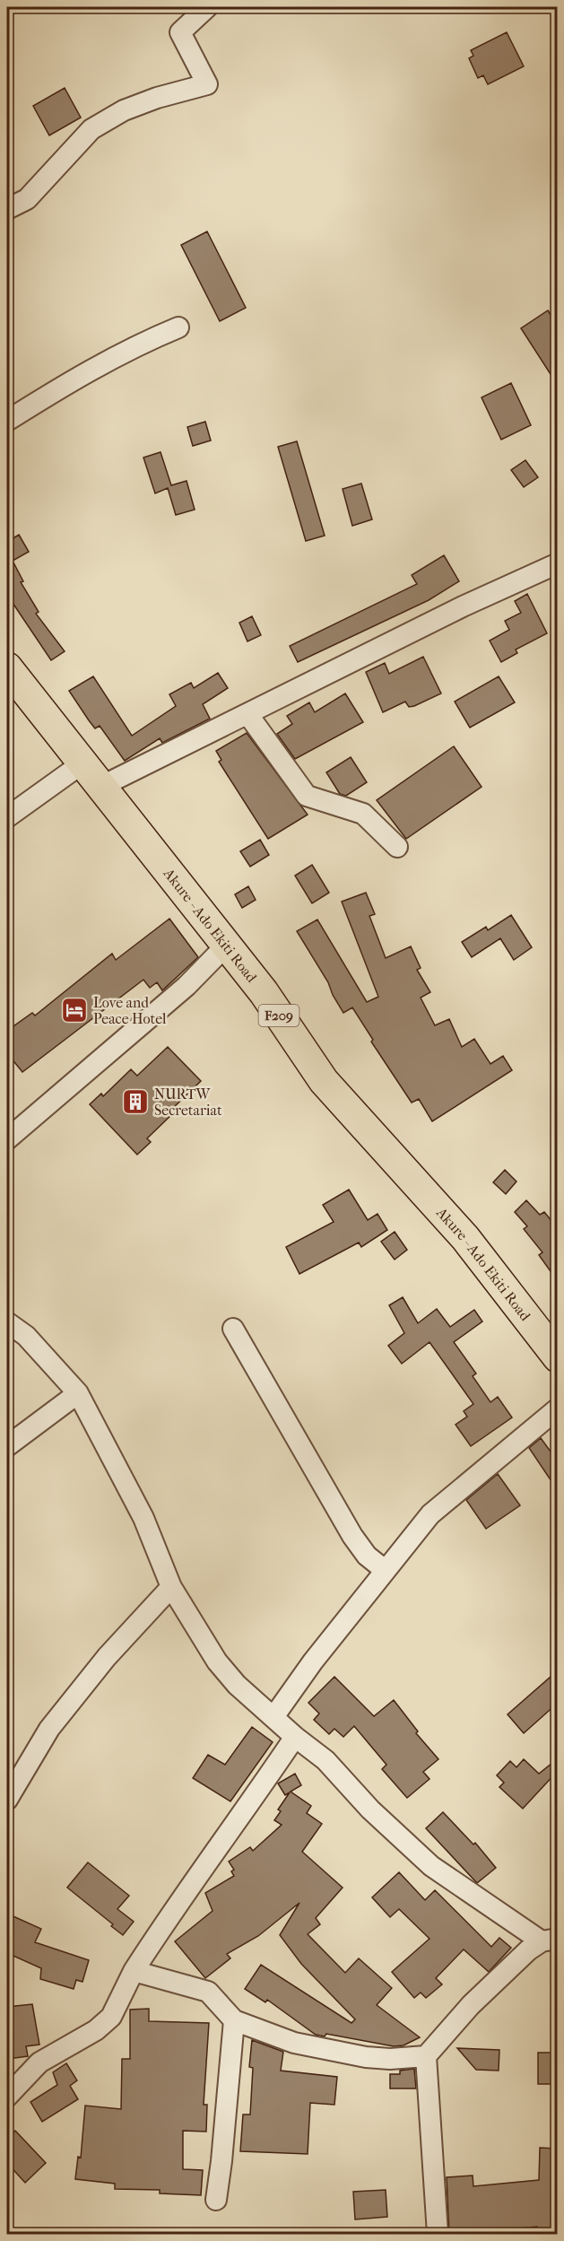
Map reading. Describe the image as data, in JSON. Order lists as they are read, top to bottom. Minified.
{"streets":{"main road":["Akure - Ado Ekiti Road","F209"]},"places":{"hotel":["Love and Peace Hotel"],"building":["NURTW Secretariat"]}}
